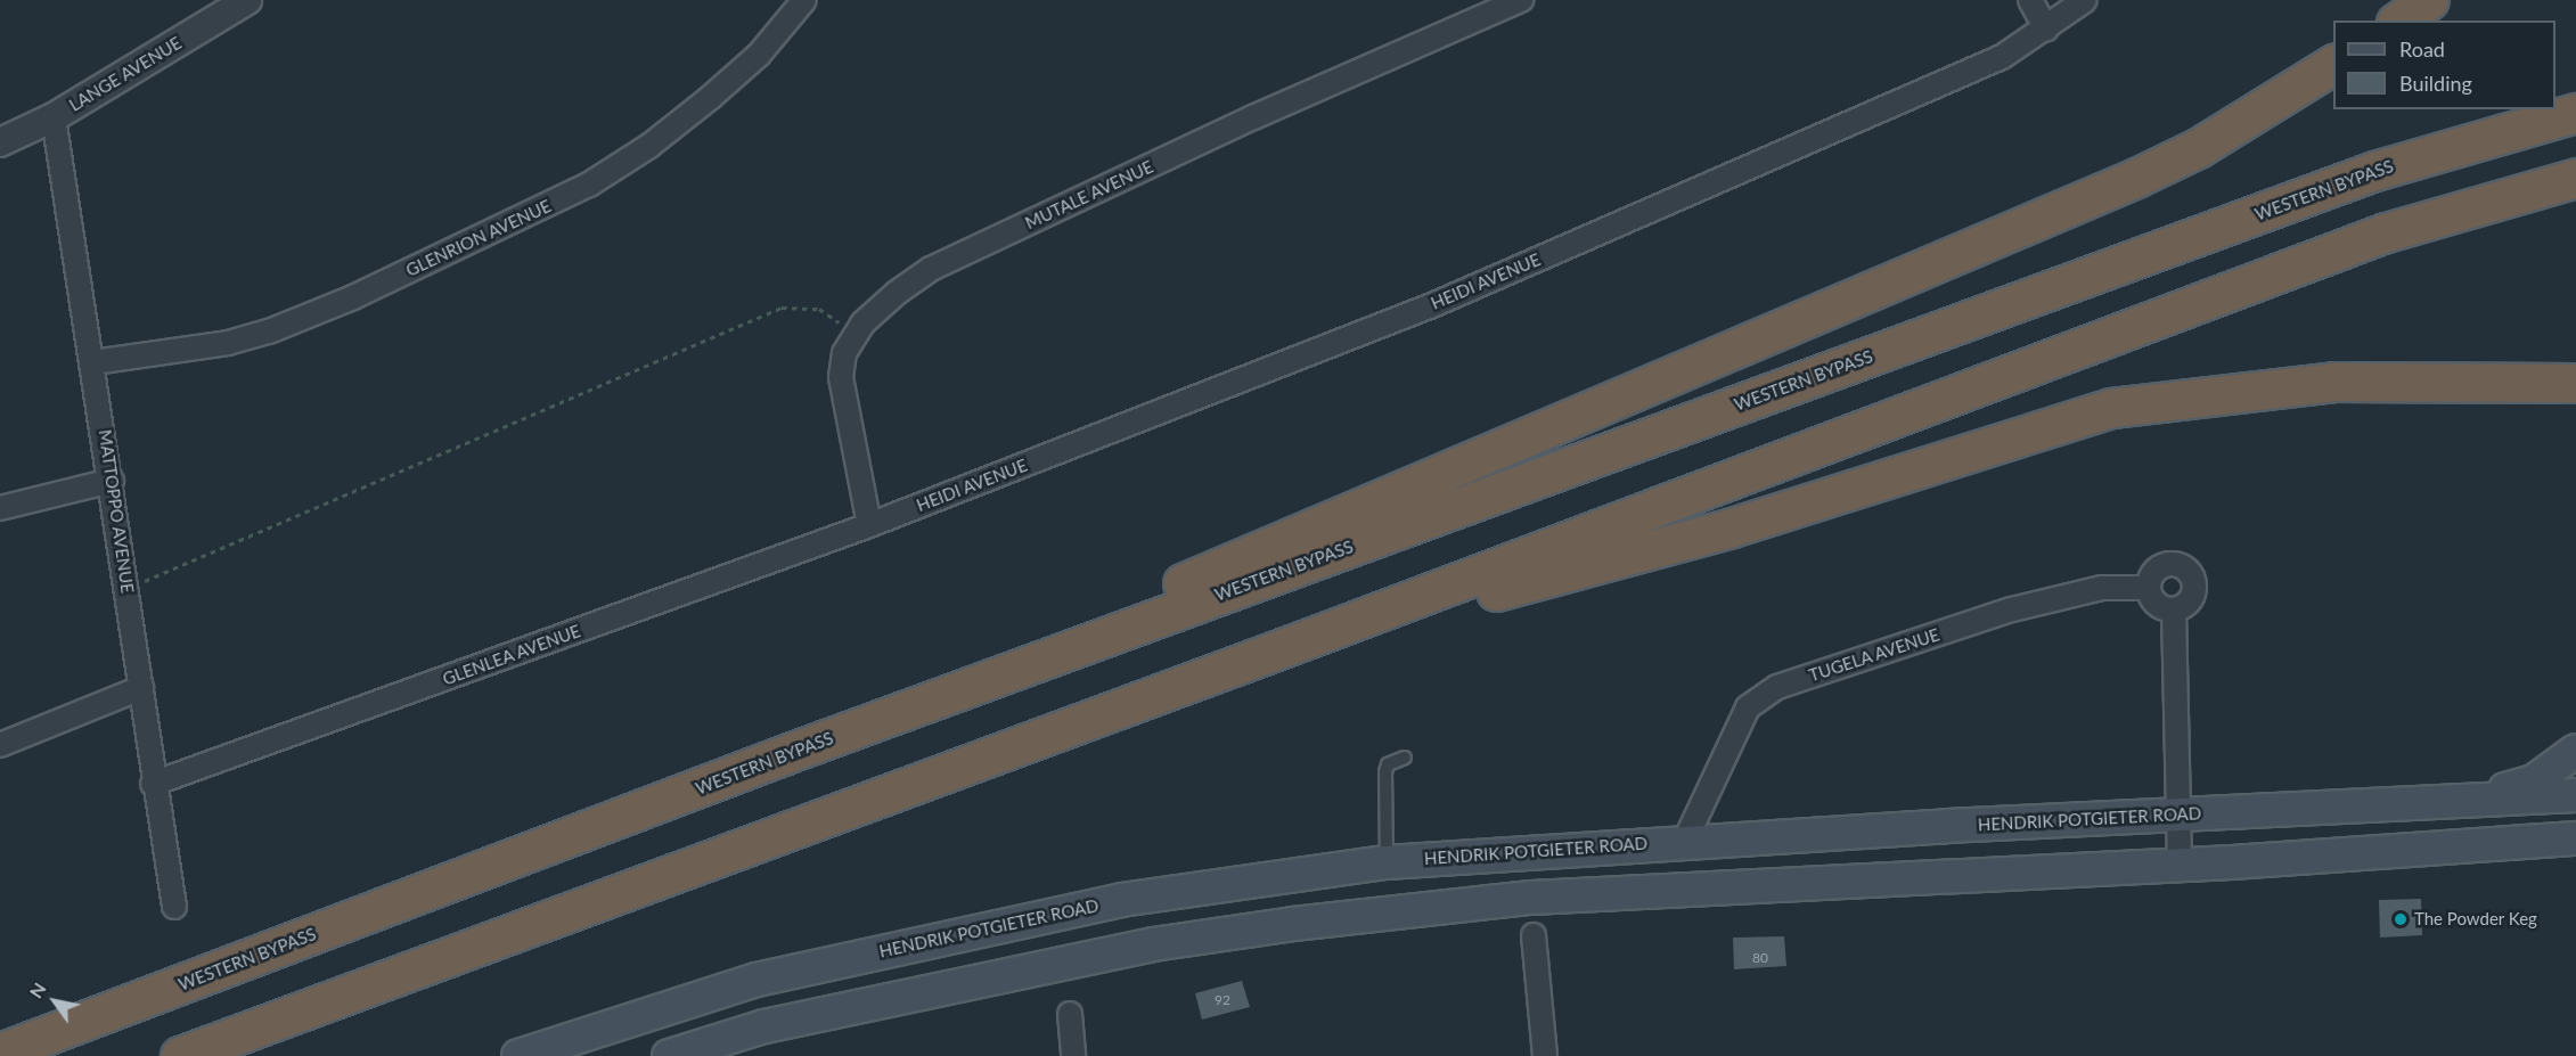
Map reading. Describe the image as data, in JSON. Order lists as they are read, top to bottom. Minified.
{"streets":{"highway":["WESTERN BYPASS"],"main road":["HENDRIK POTGIETER ROAD"],"street":["LANGE AVENUE","MUTALE AVENUE","GLENRION AVENUE","HEIDI AVENUE","MATTOPPO AVENUE","GLENLEA AVENUE","TUGELA AVENUE"]},"crossings":[["LANGE AVENUE","MATTOPPO AVENUE"],["MUTALE AVENUE","HEIDI AVENUE"],["MUTALE AVENUE","GLENLEA AVENUE"],["GLENRION AVENUE","MATTOPPO AVENUE"],["HEIDI AVENUE","GLENLEA AVENUE"],["MATTOPPO AVENUE","GLENLEA AVENUE"],["TUGELA AVENUE","HENDRIK POTGIETER ROAD"]],"places":["The Powder Keg"],"house_numbers":["80","92"],"legend":["Road","Building"],"north":"top left"}
